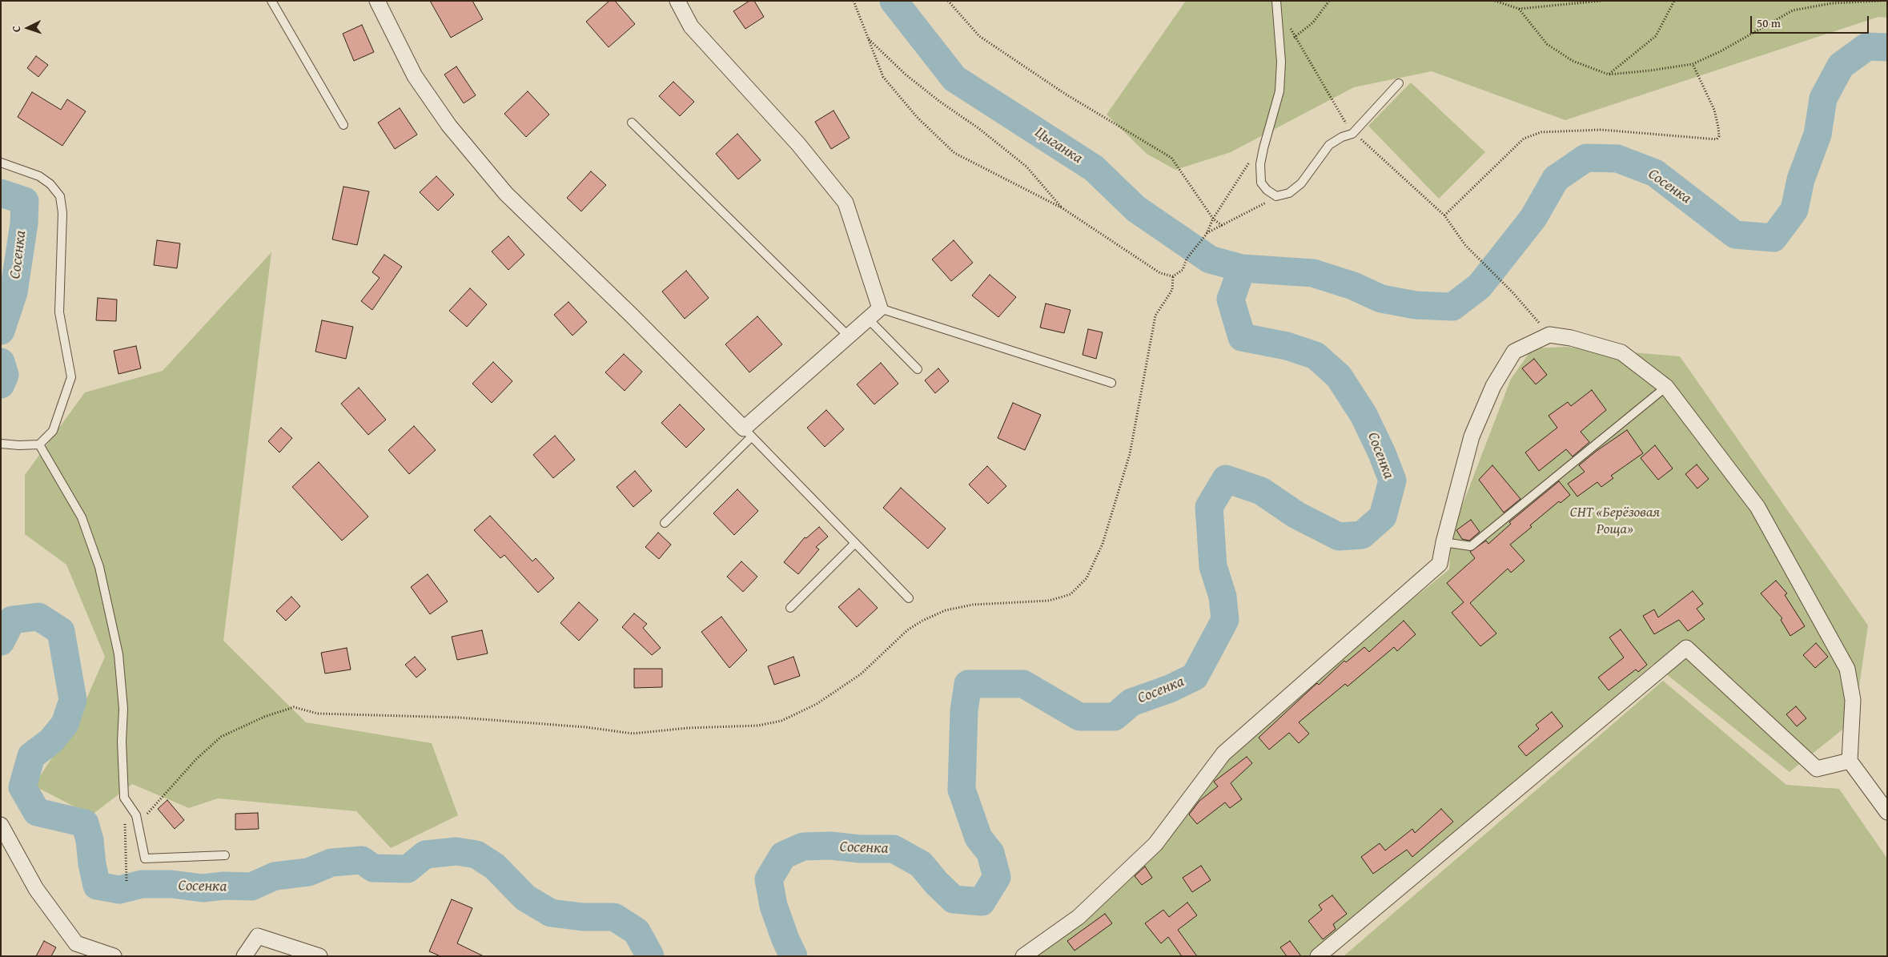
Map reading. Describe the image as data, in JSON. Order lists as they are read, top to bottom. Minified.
{"water":["Цыганка","Сосенка"],"parks":["СНТ «Берёзовая Роща»"],"scale_bar":"50 m","north":"left"}
